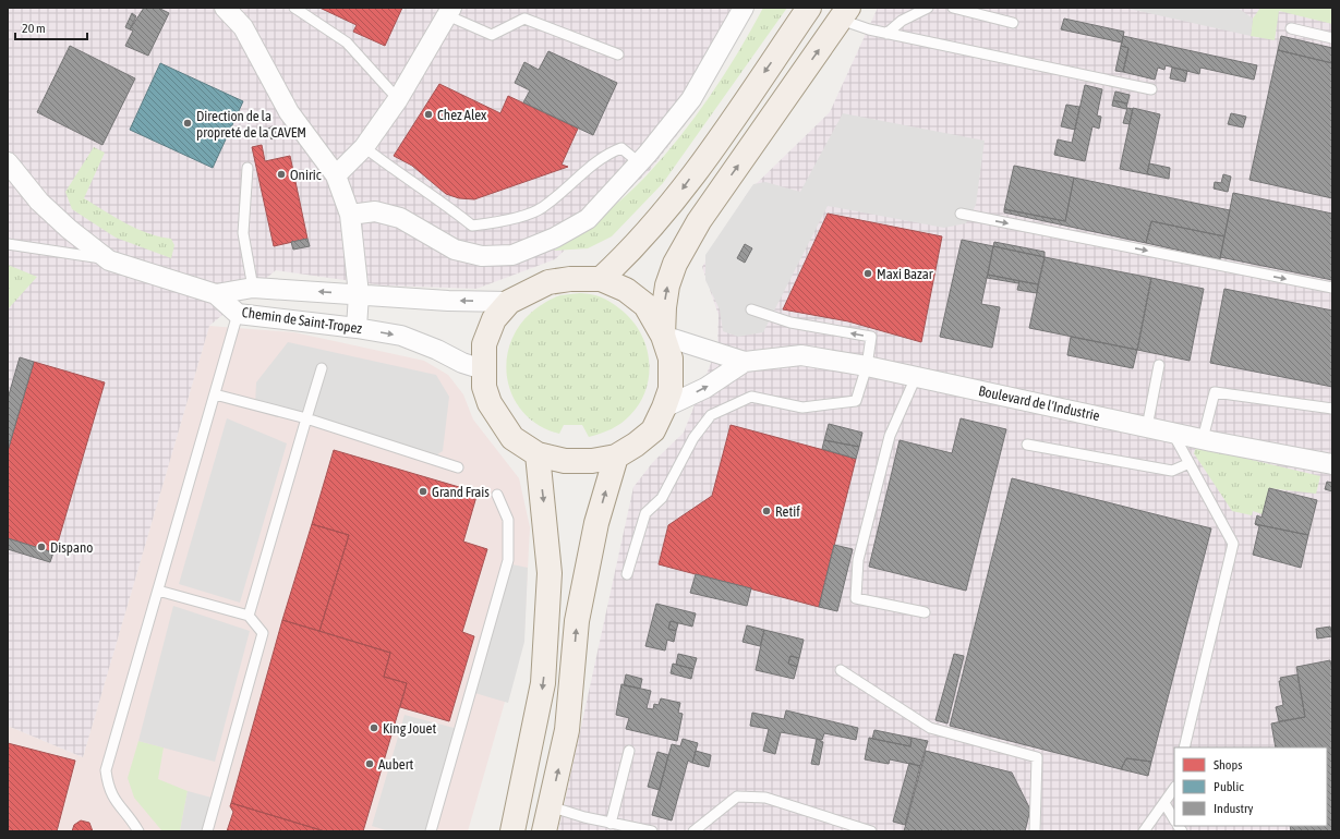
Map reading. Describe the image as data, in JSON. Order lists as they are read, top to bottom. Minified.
{"streets":{"street":["Chemin de Saint-Tropez","Boulevard de l'Industrie"]},"places":["Chez Alex","Direction de la propreté de la CAVEM","Oniric","Maxi Bazar","Grand Frais","Retif","Dispano","King Jouet","Aubert"],"legend":["Shops","Public","Industry"],"scale_bar":"20 m"}
